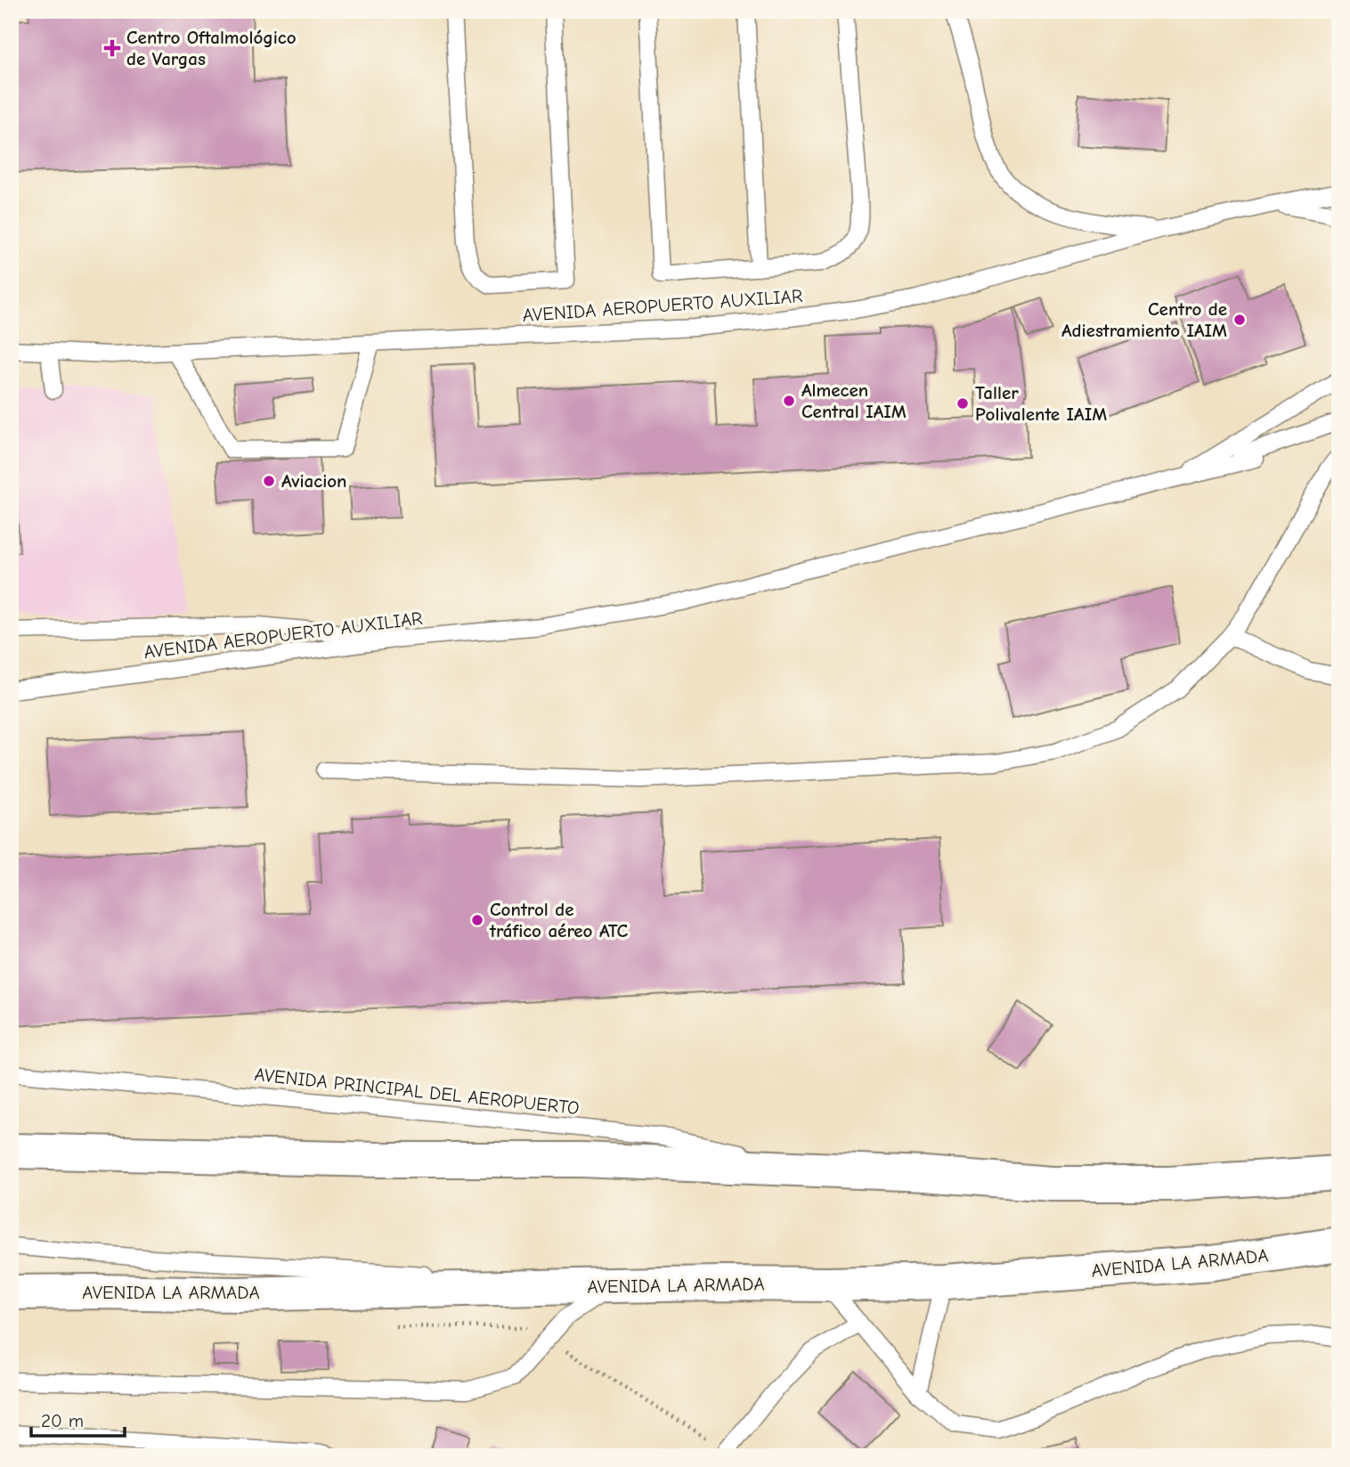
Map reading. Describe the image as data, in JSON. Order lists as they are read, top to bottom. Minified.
{"streets":{"main road":["AVENIDA LA ARMADA"],"lane":["AVENIDA AEROPUERTO AUXILIAR","AVENIDA PRINCIPAL DEL AEROPUERTO"]},"places":{"health":["Centro Oftalmológico de Vargas"],"other":["Centro de Adiestramiento IAIM","Almecen Central IAIM","Taller Polivalente IAIM","Aviacion","Control de tráfico aéreo ATC"]},"scale_bar":"20 m"}
